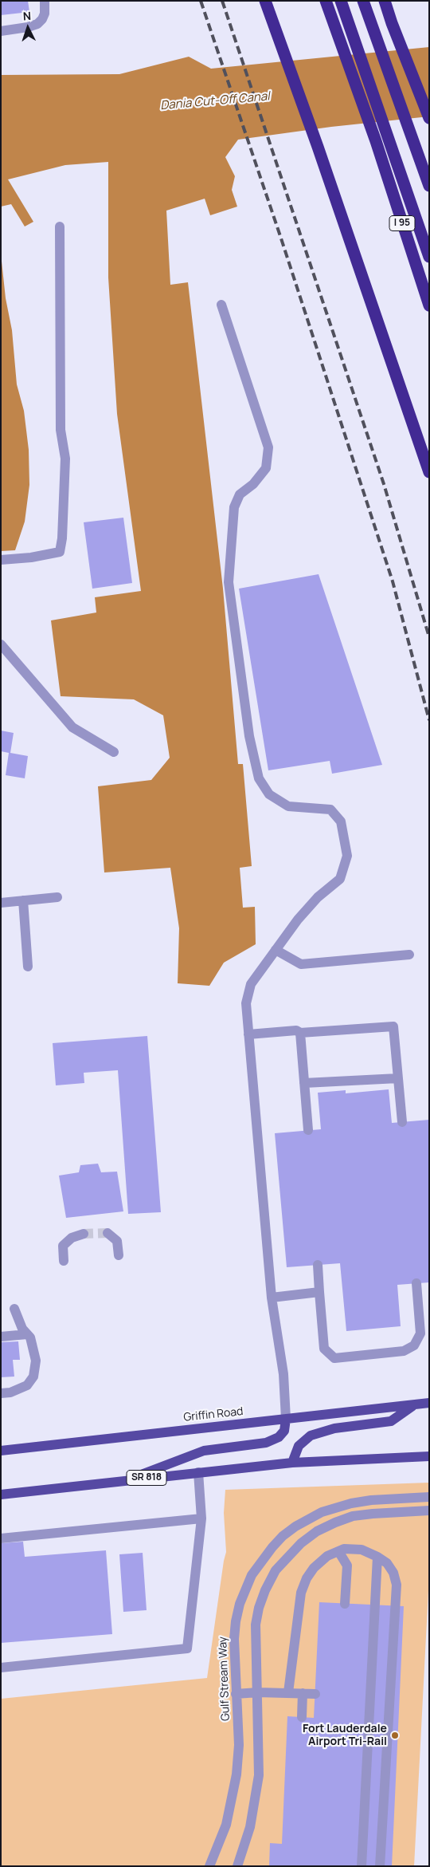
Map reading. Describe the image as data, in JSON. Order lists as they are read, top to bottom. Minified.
{"streets":{"highway":["I 95"],"main road":["Griffin Road","SR 818"],"street":["Gulf Stream Way"]},"water":["Dania Cut-Off Canal"],"places":["Fort Lauderdale Airport Tri-Rail"],"north":"top"}
